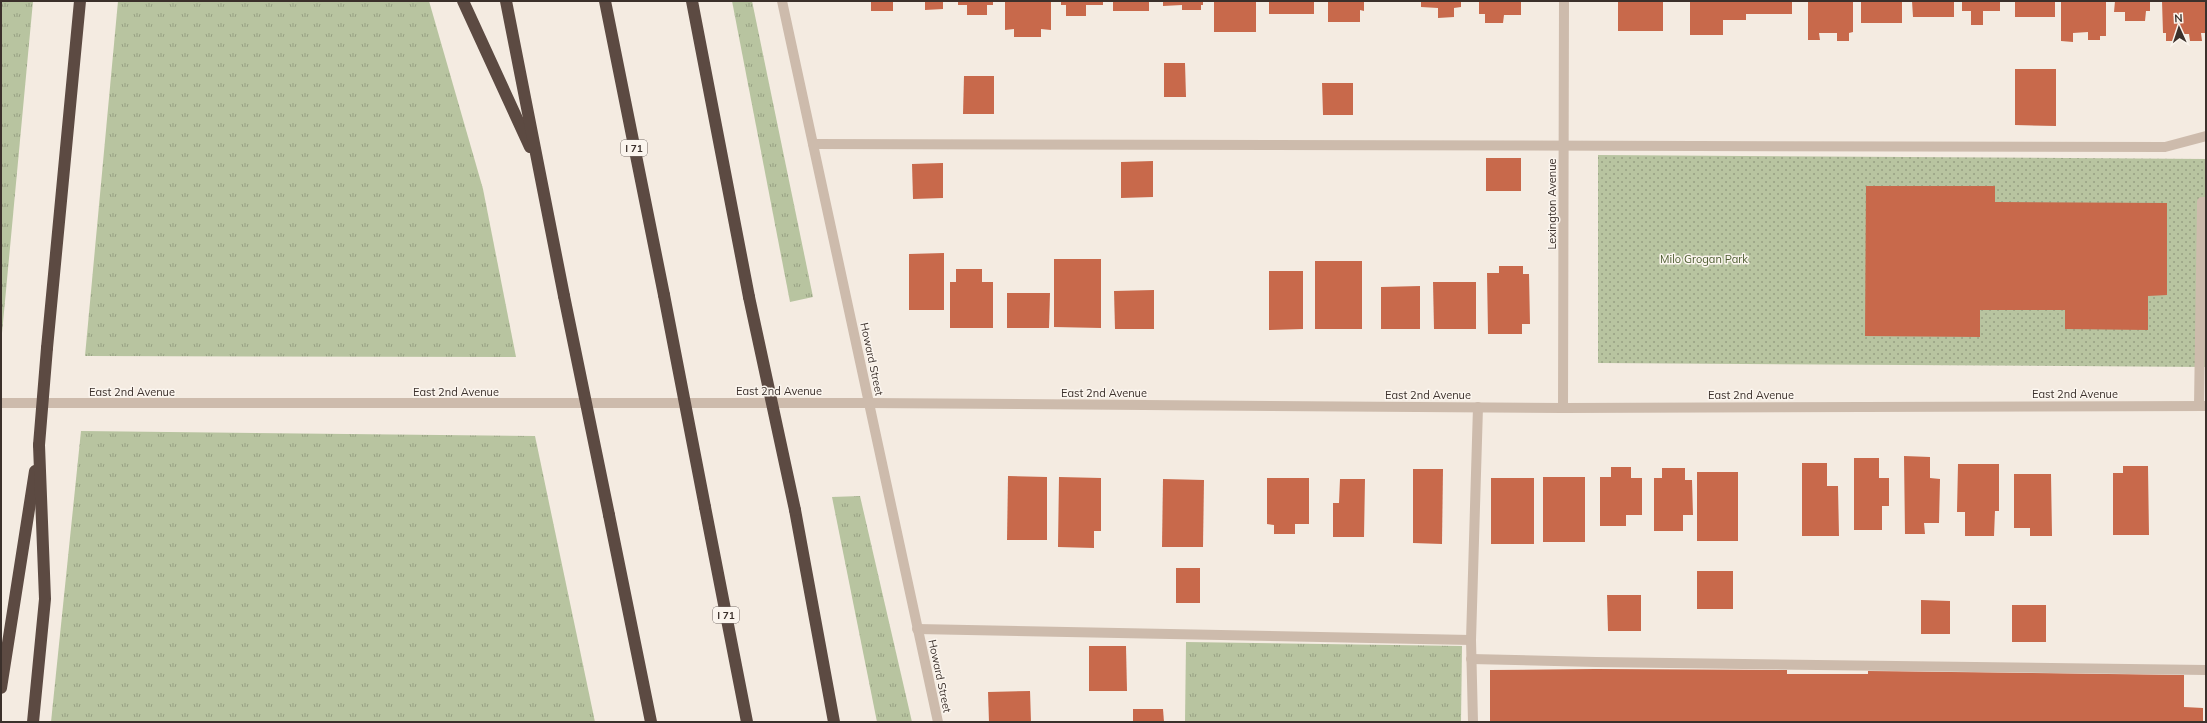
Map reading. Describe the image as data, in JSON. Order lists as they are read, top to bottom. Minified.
{"streets":{"highway":["I 71"],"street":["Lexington Avenue","Howard Street","East 2nd Avenue"]},"crossings":[["Lexington Avenue","East 2nd Avenue"],["Howard Street","East 2nd Avenue"]],"parks":["Milo Grogan Park"],"north":"top"}
